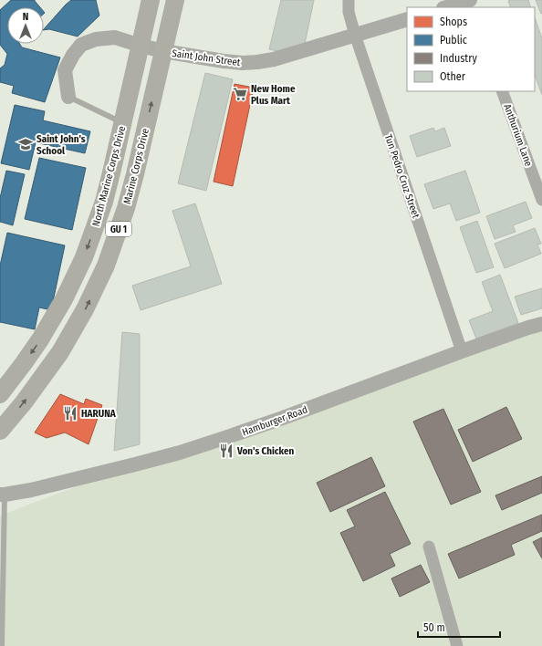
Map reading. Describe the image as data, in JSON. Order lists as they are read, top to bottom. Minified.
{"streets":{"main road":["Marine Corps Drive","North Marine Corps Drive","GU 1"],"street":["Saint John Street","Anthurium Lane","Tun Pedro Cruz Street","Hamburger Road"]},"crossings":[["Saint John Street","Marine Corps Drive"],["Saint John Street","North Marine Corps Drive"],["Saint John Street","Tun Pedro Cruz Street"],["Tun Pedro Cruz Street","Hamburger Road"]],"one_way":["Marine Corps Drive","North Marine Corps Drive"],"places":{"supermarket":["New Home Plus Mart"],"school or university":["Saint John's School"],"restaurant":["HARUNA","Von's Chicken"]},"legend":["Shops","Public","Industry","Other"],"scale_bar":"50 m","north":"top"}
